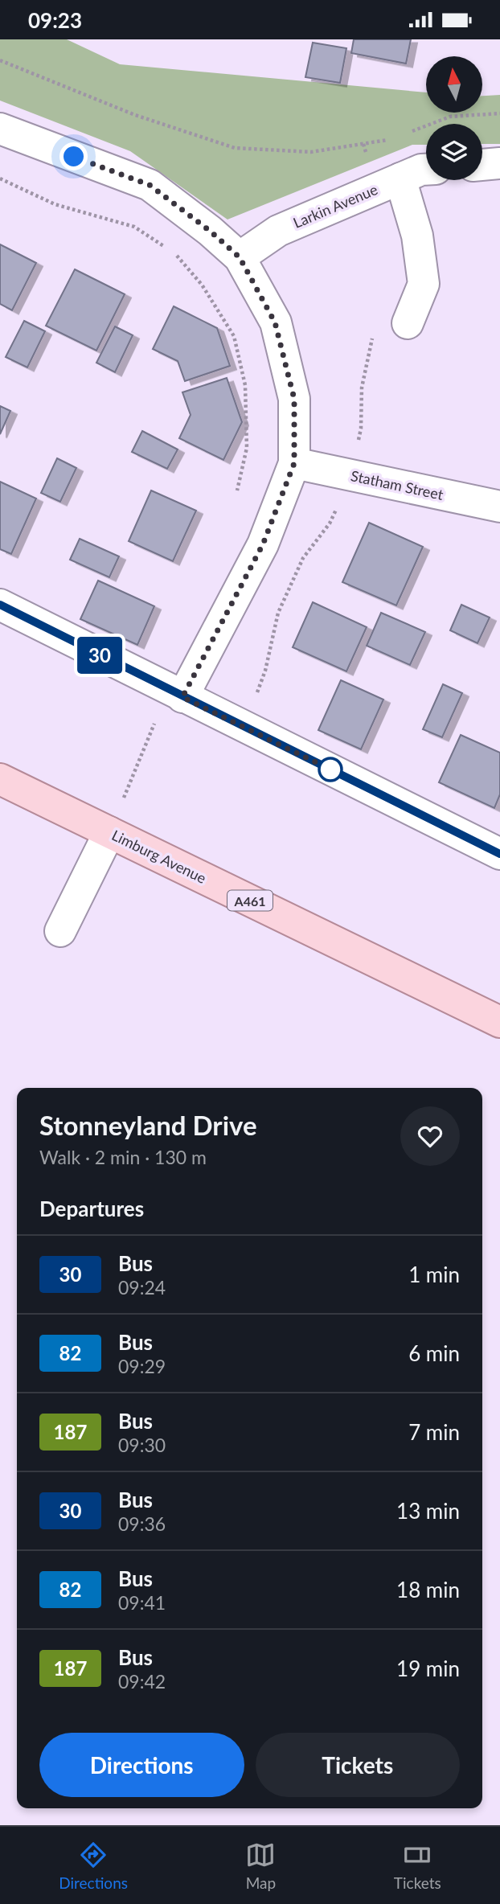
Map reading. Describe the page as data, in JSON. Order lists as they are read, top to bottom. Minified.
{"streets":{"main road":["Limburg Avenue","A461"],"street":["Larkin Avenue","Statham Street"]},"lines":["bus line 30"],"north":"top","page":{"status":"09:23","on_map":"30","heading":[["Stonneyland Drive","Walk · 2 min · 130 m"],"Departures"],"list":[{"mark":"30","name":"Bus","note":"09:24","value":"1 min"},{"mark":"82","name":"Bus","note":"09:29","value":"6 min"},{"mark":"187","name":"Bus","note":"09:30","value":"7 min"},{"mark":"30","name":"Bus","note":"09:36","value":"13 min"},{"mark":"82","name":"Bus","note":"09:41","value":"18 min"},{"mark":"187","name":"Bus","note":"09:42","value":"19 min"}],"buttons":["Directions","Tickets"],"tabs":["Directions","Map","Tickets"]}}
